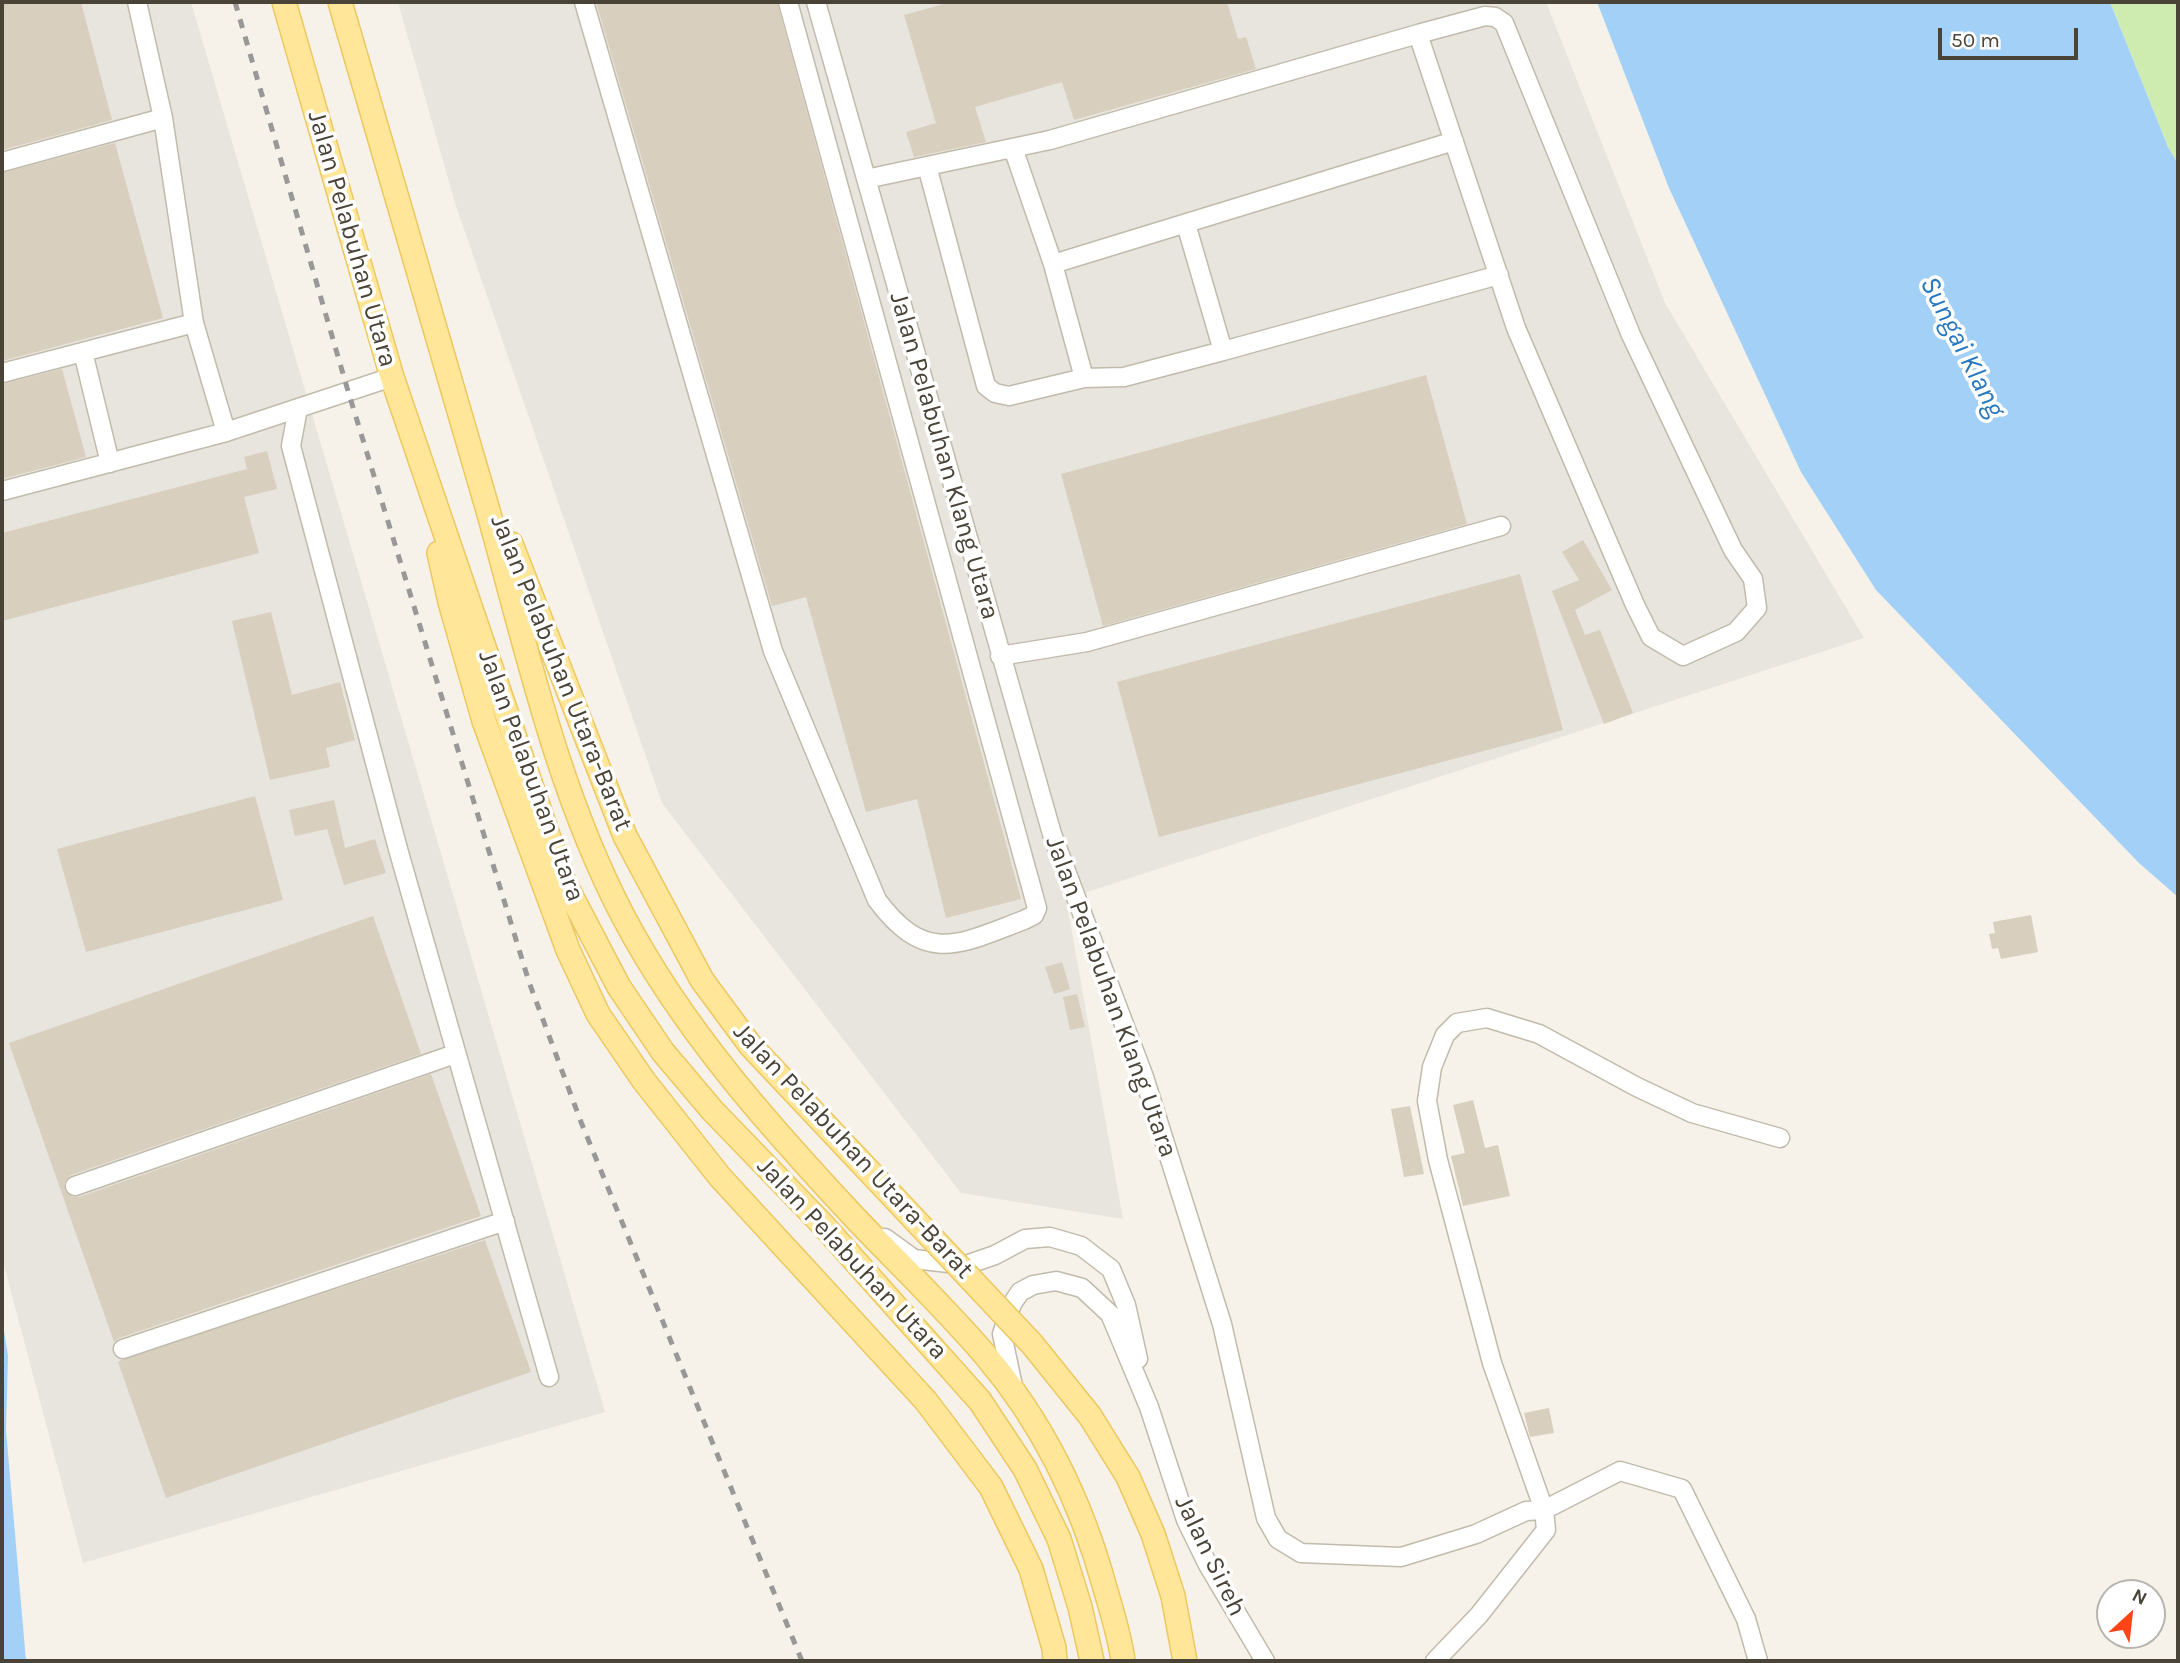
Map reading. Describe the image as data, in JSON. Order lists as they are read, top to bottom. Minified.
{"streets":{"main road":["Jalan Pelabuhan Utara","Jalan Pelabuhan Utara-Barat"],"street":["Jalan Pelabuhan Klang Utara","Jalan Sireh"]},"crossings":[["Jalan Pelabuhan Utara","Jalan Pelabuhan Utara-Barat"]],"water":["Sungai Klang"],"scale_bar":"50 m","north":"top right"}
